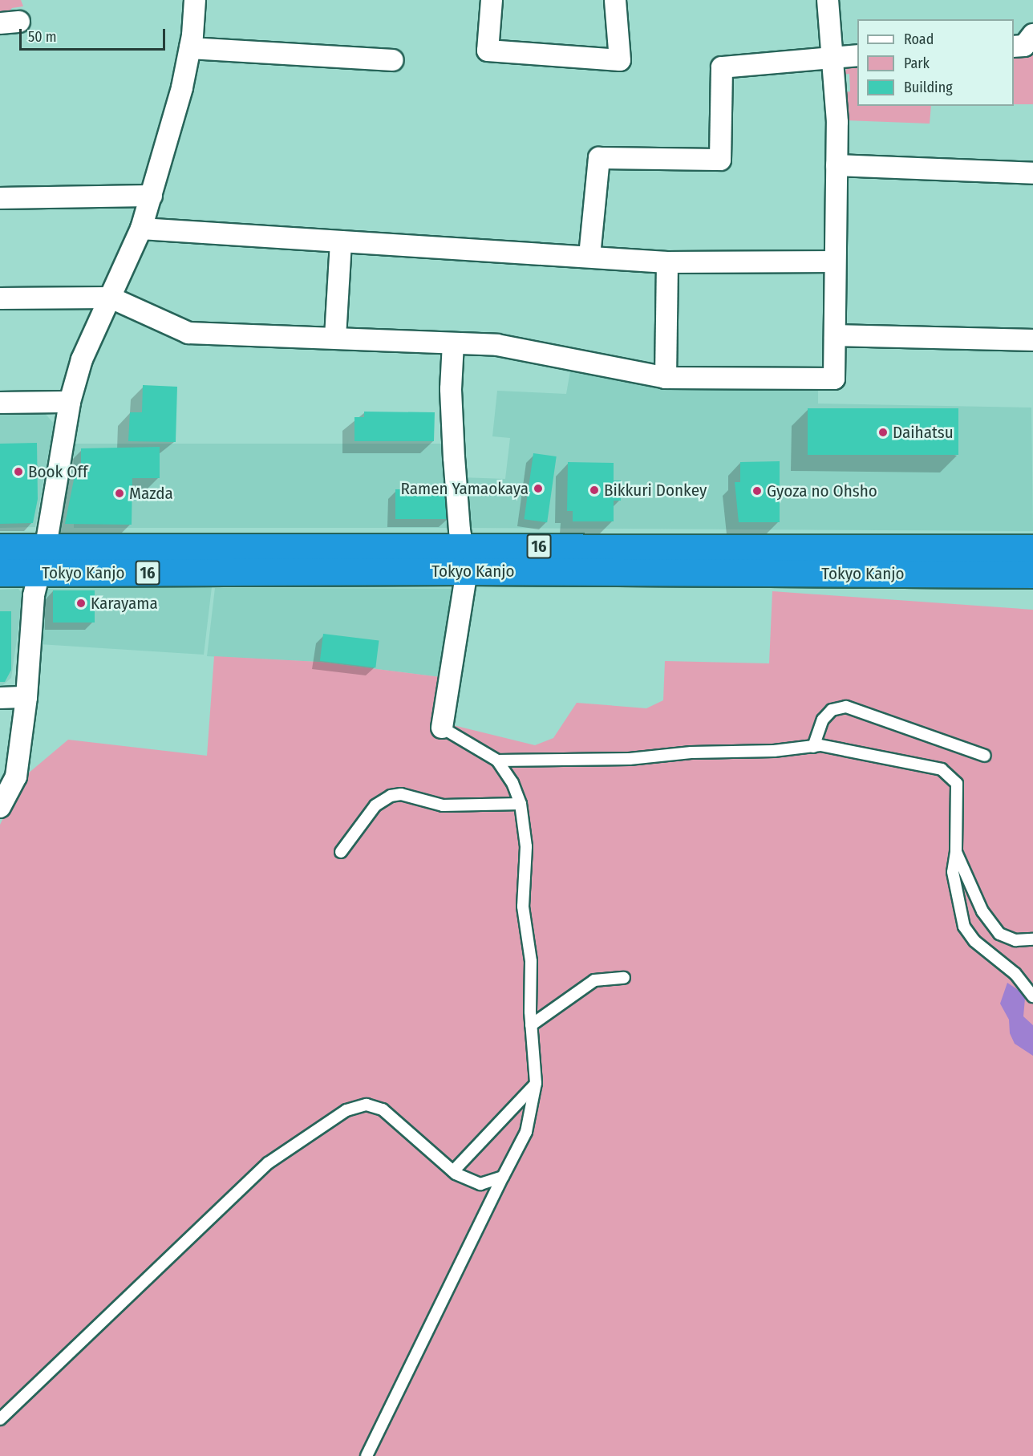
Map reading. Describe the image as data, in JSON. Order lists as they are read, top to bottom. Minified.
{"streets":{"highway":["16","Tokyo Kanjo"]},"places":["Daihatsu","Book Off","Ramen Yamaokaya","Bikkuri Donkey","Gyoza no Ohsho","Mazda","Karayama"],"legend":["Road","Park","Building"],"scale_bar":"50 m"}
